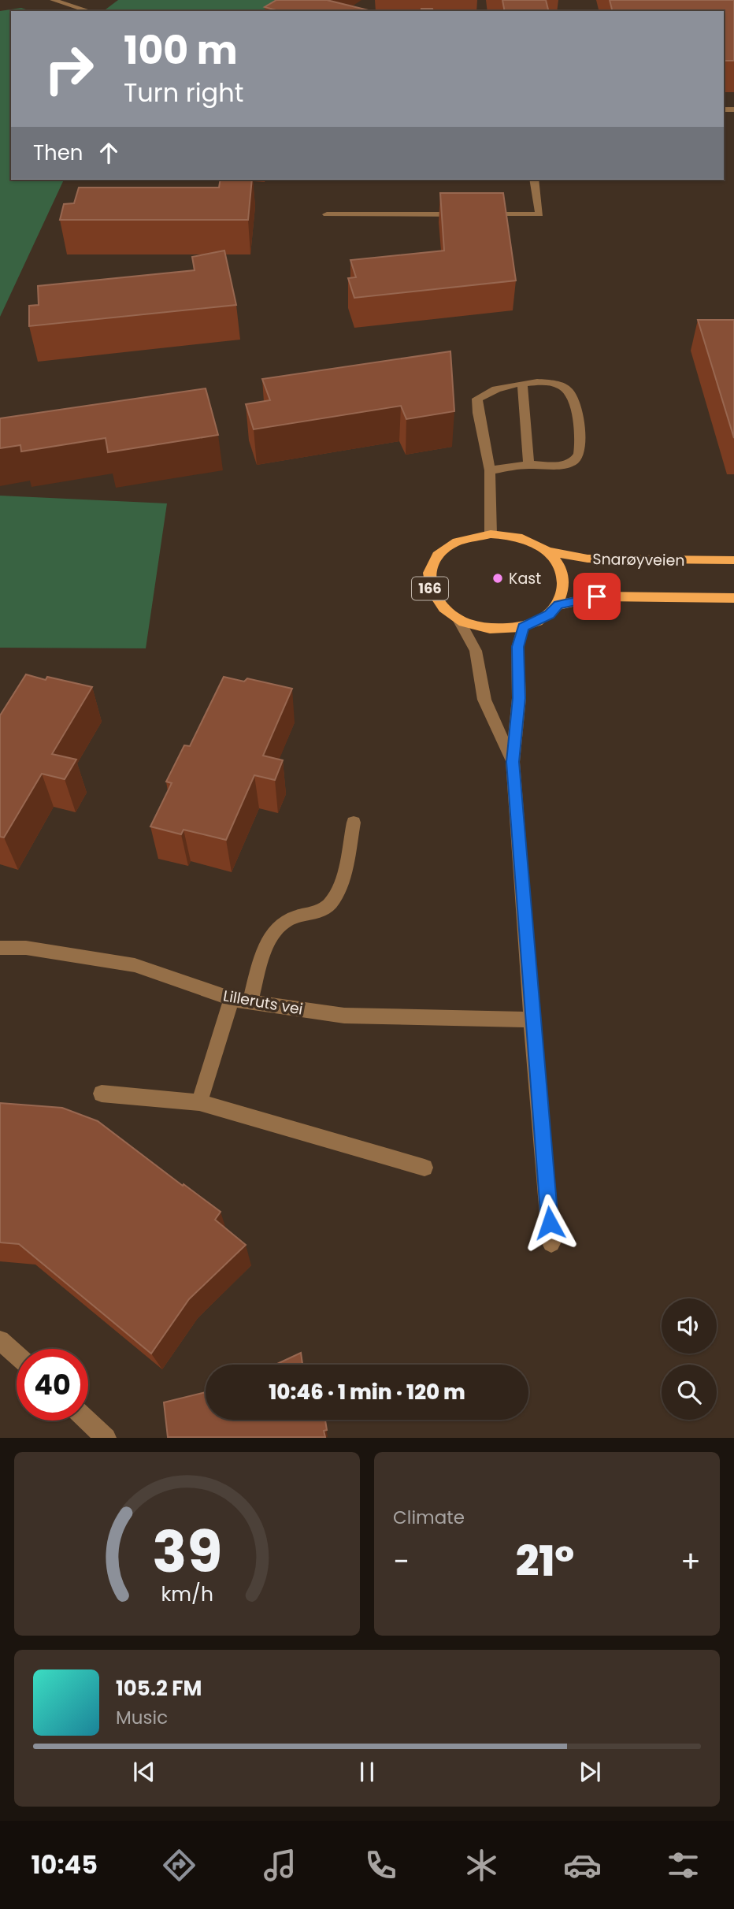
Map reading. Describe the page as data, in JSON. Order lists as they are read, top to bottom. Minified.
{"streets":{"main road":["Snarøyveien","166"],"street":["Lilleruts vei"]},"crossings":[["Snarøyveien","166"]],"places":["Kast"],"page":{"turn":["100 m","Turn right"],"then":"Then","limit":"40","trip":"10:46 · 1 min · 120 m","tile":"Climate","heat":["−","21°","+"],"song":["105.2 FM","Music"],"tabs":"10:45","gauge":["39","km/h"]}}
